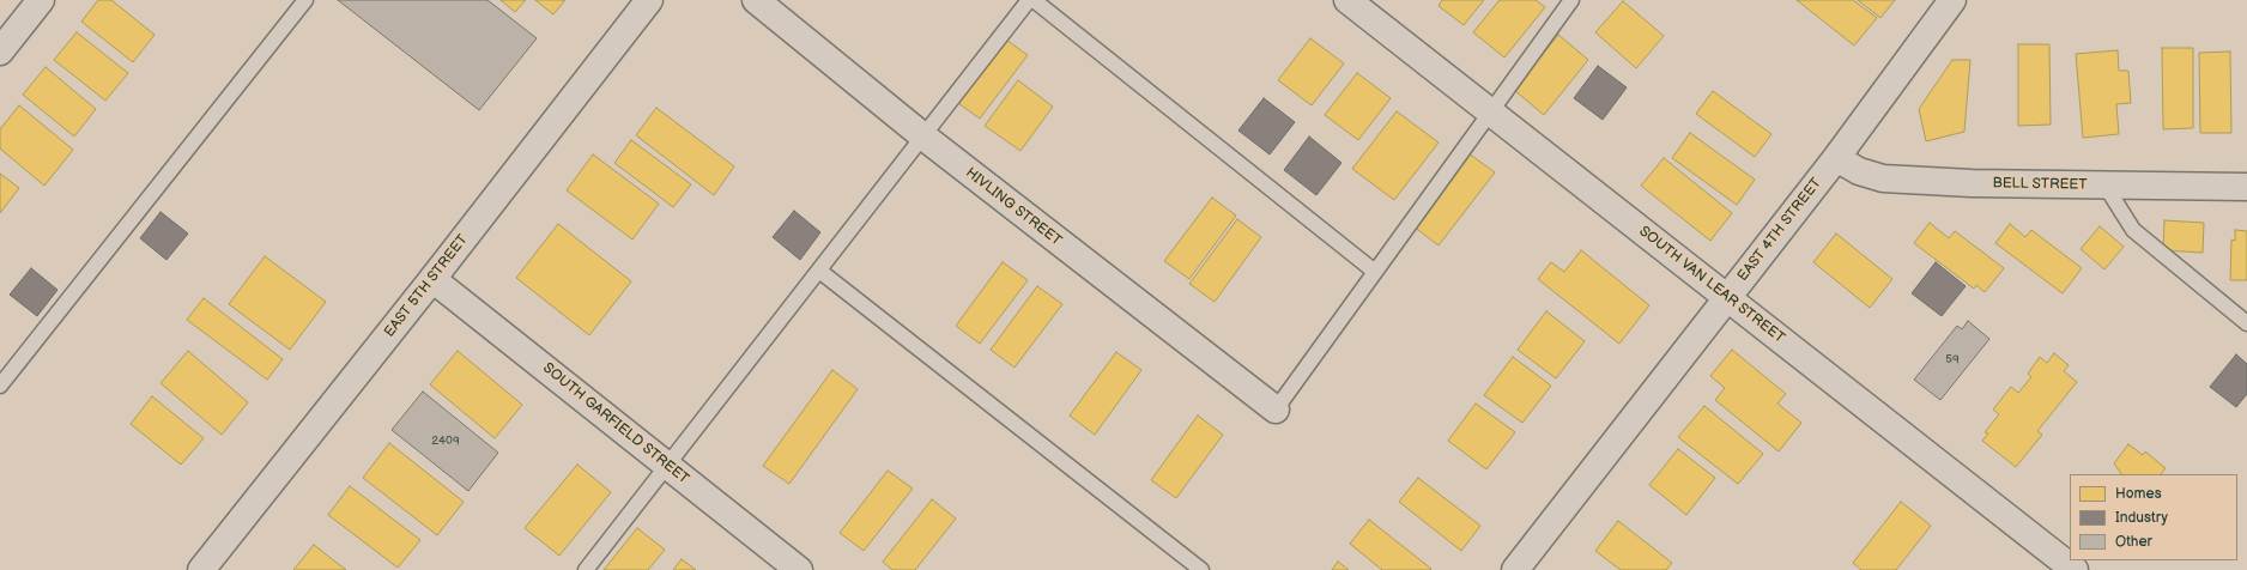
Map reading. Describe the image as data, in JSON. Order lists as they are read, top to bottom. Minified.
{"streets":{"street":["BELL STREET","HIVLING STREET","EAST 4TH STREET","SOUTH VAN LEAR STREET","EAST 5TH STREET","SOUTH GARFIELD STREET"]},"crossings":[["BELL STREET","EAST 4TH STREET"],["EAST 4TH STREET","SOUTH VAN LEAR STREET"],["EAST 5TH STREET","SOUTH GARFIELD STREET"]],"house_numbers":["59","2409"],"legend":["Homes","Industry","Other"]}
